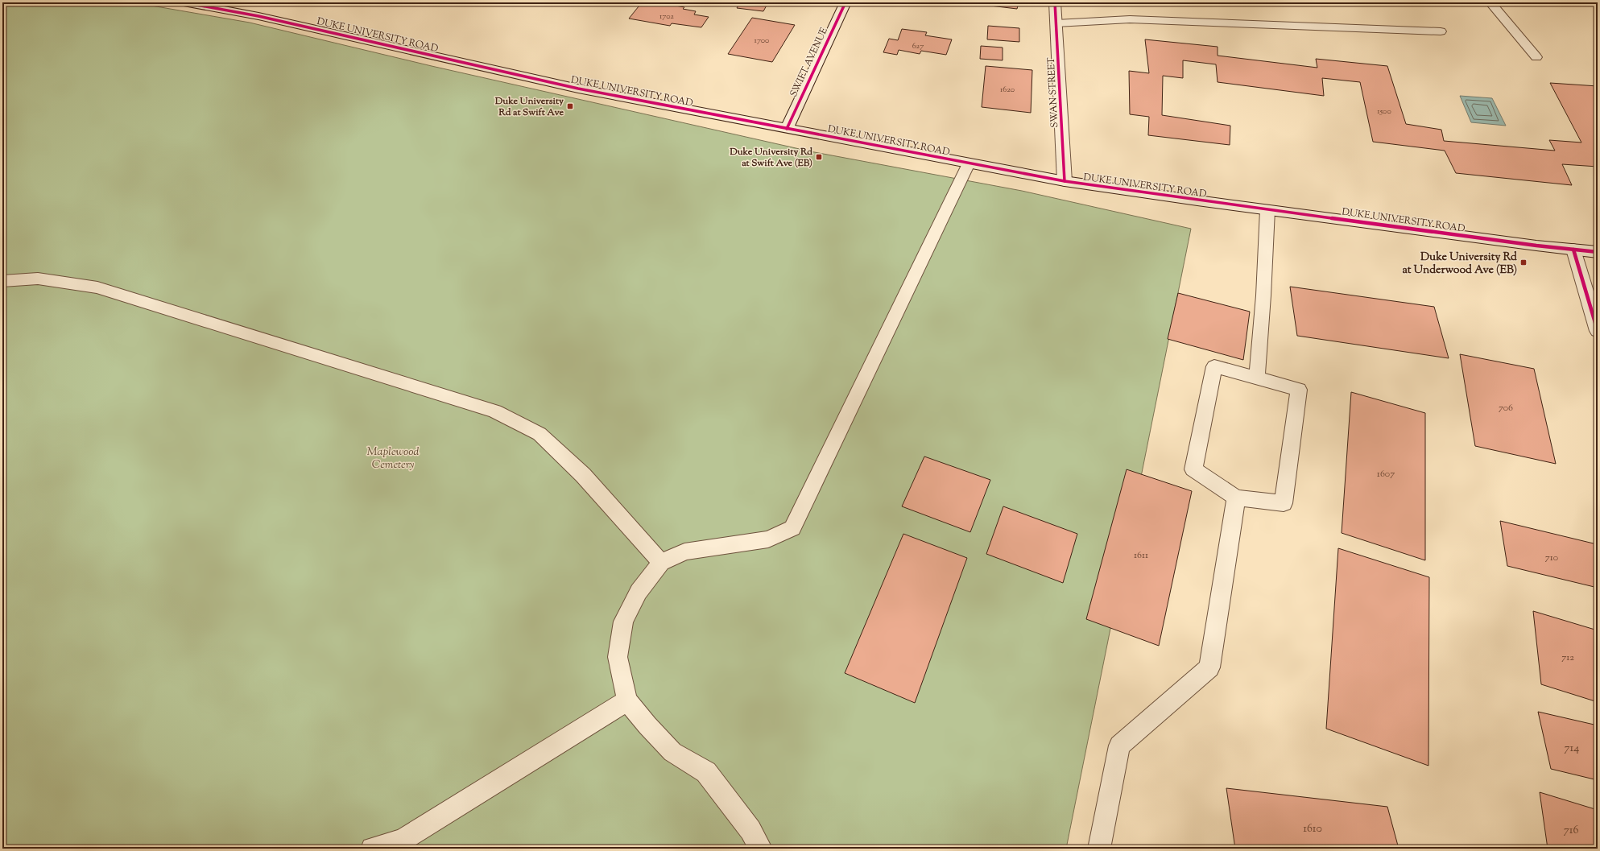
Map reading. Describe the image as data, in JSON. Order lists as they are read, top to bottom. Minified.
{"streets":{"main road":["DUKE UNIVERSITY ROAD","SWIFT AVENUE","SWAN STREET"]},"crossings":[["DUKE UNIVERSITY ROAD","SWIFT AVENUE"],["DUKE UNIVERSITY ROAD","SWAN STREET"]],"parks":["Maplewood Cemetery"],"places":{"transit":["Duke University Rd at Swift Ave","Duke University Rd at Swift Ave (EB)","Duke University Rd at Underwood Ave (EB)"]},"house_numbers":["1702","1700","627","1620","1500","706","1607","1611","710","712","714","1610","716"]}
